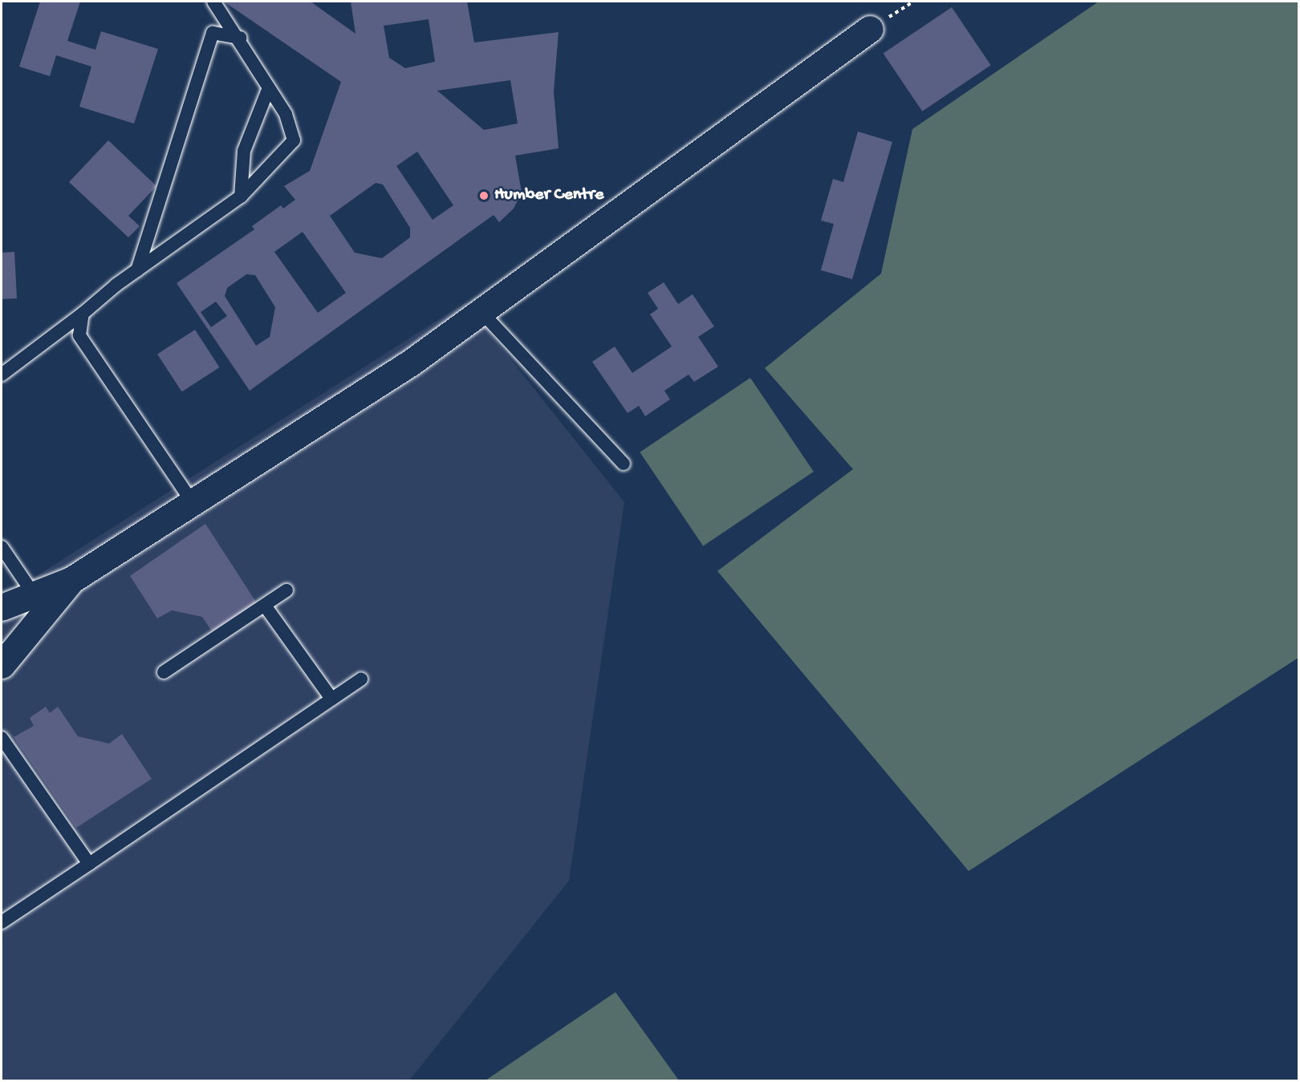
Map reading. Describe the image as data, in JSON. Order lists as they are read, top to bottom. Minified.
{"places":["Humber Centre"]}
